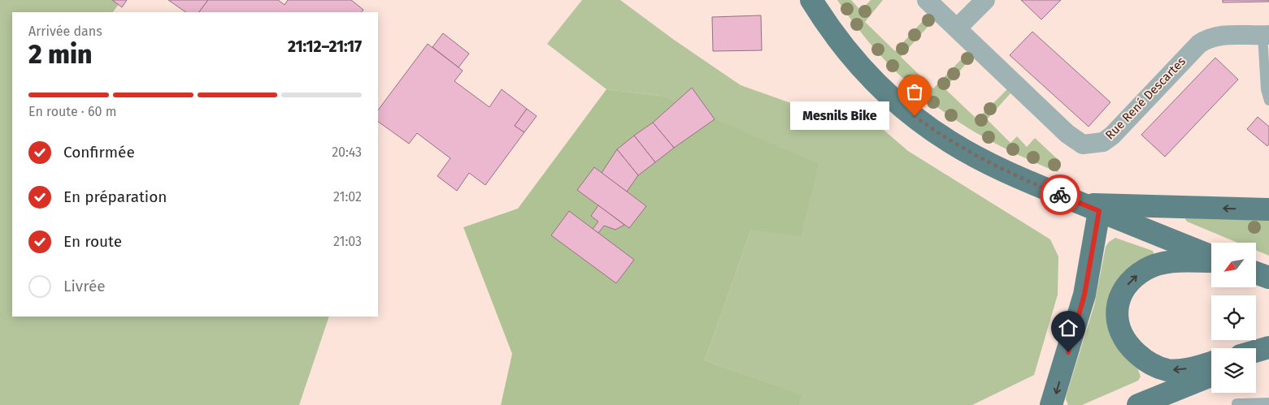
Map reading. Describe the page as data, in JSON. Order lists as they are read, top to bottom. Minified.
{"streets":{"street":["Rue René Descartes"]},"places":["Mesnils Bike"],"north":"bottom left","page":{"heading":["2 min","Arrivée dans","21:12–21:17"],"bar":"En route · 60 m","bubble":"Mesnils Bike","list":[["Confirmée","20:43"],["En préparation","21:02"],["En route","21:03"],"Livrée"]}}
